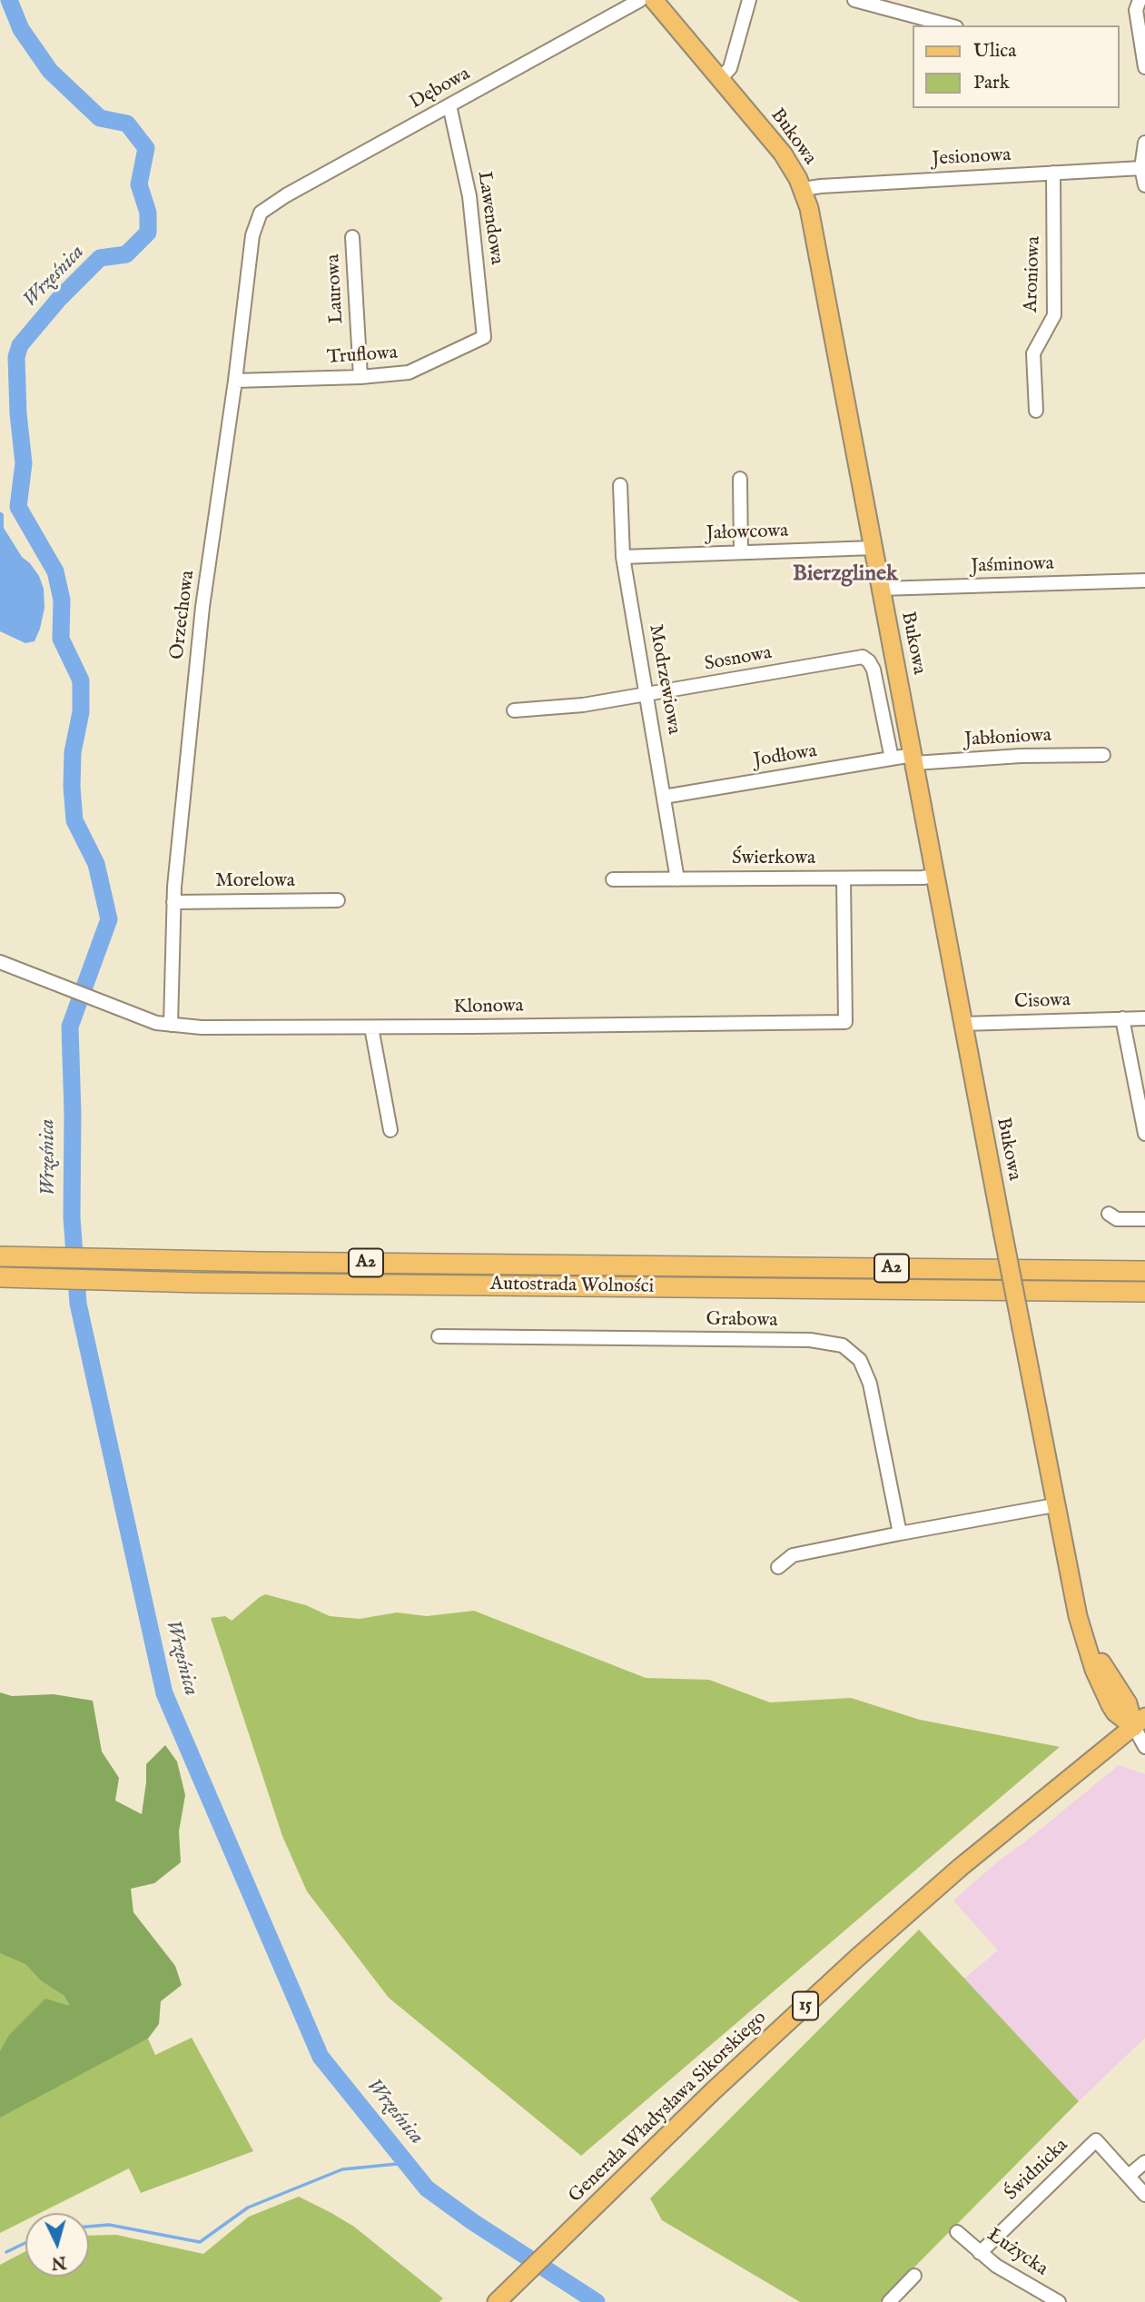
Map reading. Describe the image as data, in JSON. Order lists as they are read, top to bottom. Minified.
{"streets":{"highway":["A2","Autostrada Wolności"],"main road":["Bukowa","15","Generała Władysława Sikorskiego"],"street":["Dębowa","Jesionowa","Lawendowa","Aroniowa","Laurowa","Truflowa","Jałowcowa","Jaśminowa","Orzechowa","Sosnowa","Modrzewiowa","Jabłoniowa","Jodłowa","Świerkowa","Morelowa","Cisowa","Klonowa","Grabowa","Świdnicka","Łużycka"]},"crossings":[["Dębowa","Lawendowa"],["Dębowa","Orzechowa"],["Bukowa","Jesionowa"],["Bukowa","Jałowcowa"],["Bukowa","Jaśminowa"],["Bukowa","Jabłoniowa"],["Bukowa","Jodłowa"],["Bukowa","Świerkowa"],["Bukowa","Cisowa"],["Jesionowa","Aroniowa"],["Lawendowa","Truflowa"],["Laurowa","Truflowa"],["Truflowa","Orzechowa"],["Jałowcowa","Modrzewiowa"],["Orzechowa","Morelowa"],["Orzechowa","Klonowa"],["Sosnowa","Modrzewiowa"],["Sosnowa","Jodłowa"],["Modrzewiowa","Jodłowa"],["Modrzewiowa","Świerkowa"],["Jabłoniowa","Jodłowa"],["Świerkowa","Klonowa"],["Świdnicka","Łużycka"]],"districts":["Bierzglinek"],"water":["Wrześnica"],"legend":["Ulica","Park"],"north":"bottom"}
